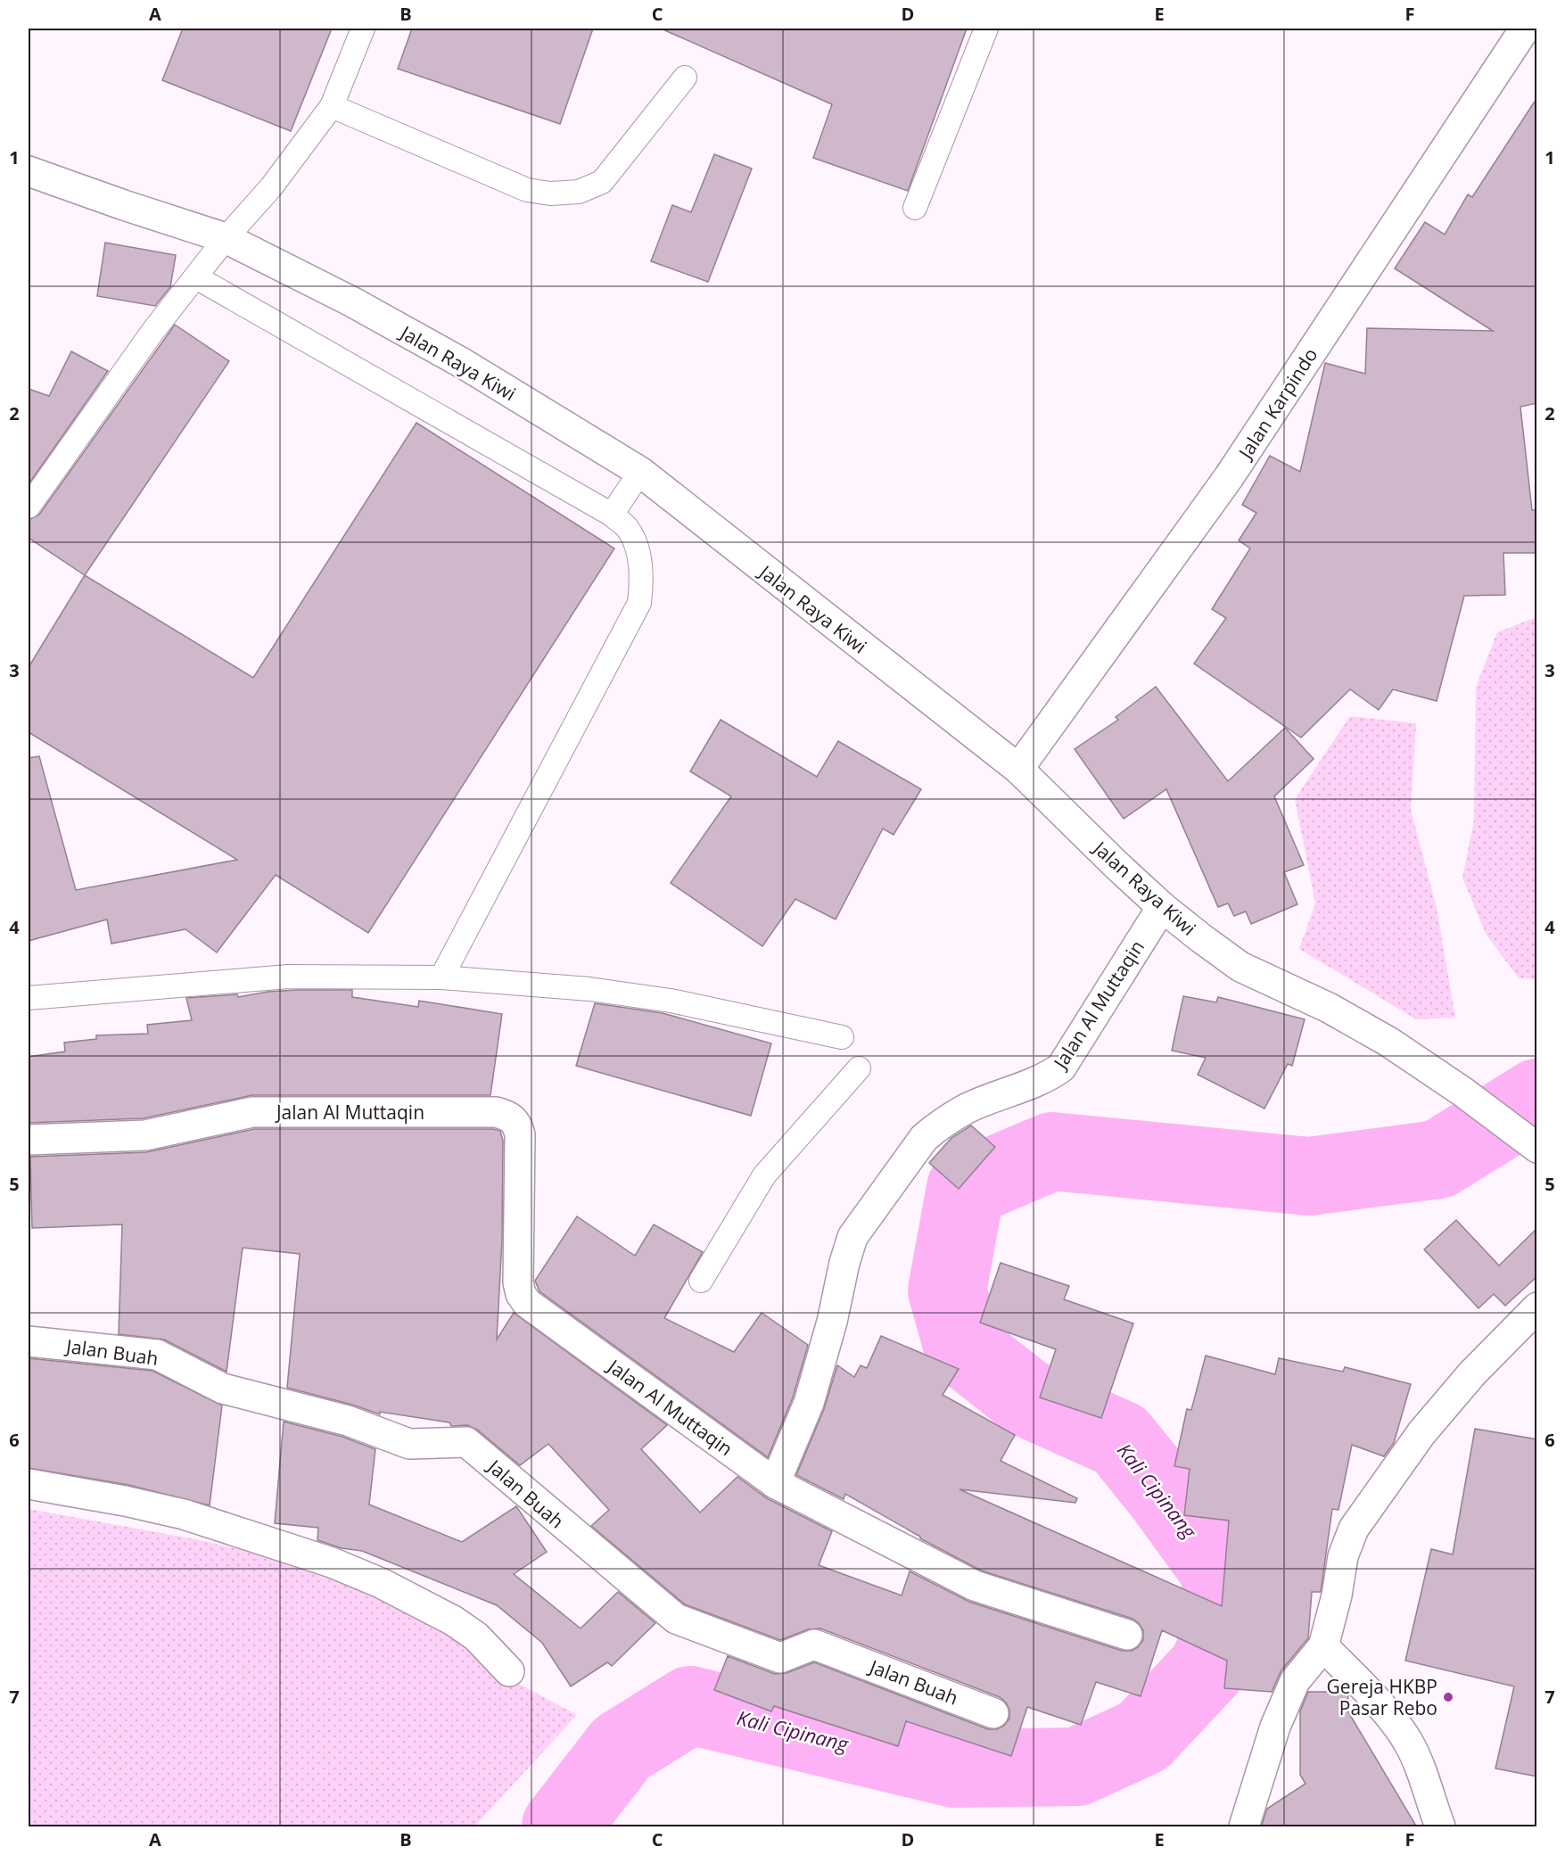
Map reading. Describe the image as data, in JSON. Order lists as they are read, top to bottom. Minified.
{"streets":{"street":["Jalan Raya Kiwi","Jalan Karpindo","Jalan Al Muttaqin","Jalan Buah"]},"crossings":[["Jalan Raya Kiwi","Jalan Karpindo"],["Jalan Raya Kiwi","Jalan Al Muttaqin"]],"water":["Kali Cipinang"],"places":["Gereja HKBP Pasar Rebo"],"grid":{"columns":["A","B","C","D","E","F"],"rows":["1","2","3","4","5","6","7"]}}
